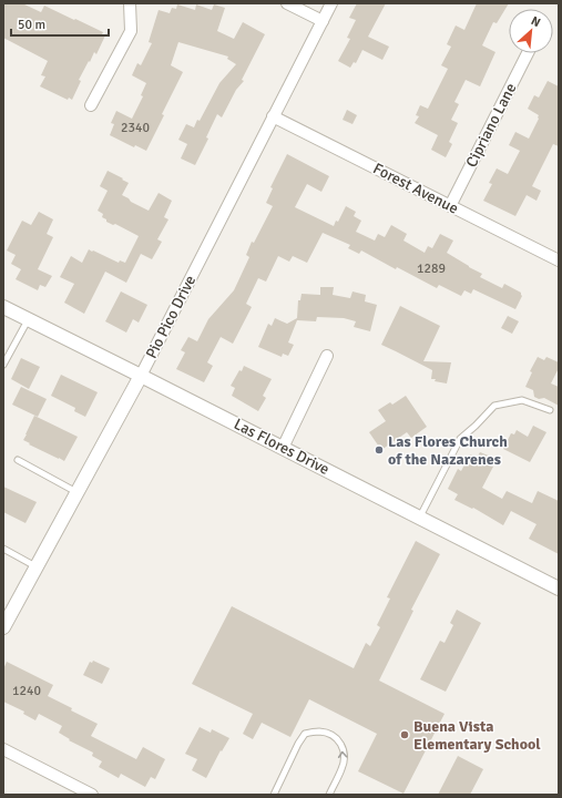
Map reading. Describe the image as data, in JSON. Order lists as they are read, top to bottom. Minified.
{"streets":{"street":["Cipriano Lane","Forest Avenue","Pio Pico Drive","Las Flores Drive"]},"crossings":[["Cipriano Lane","Forest Avenue"],["Forest Avenue","Pio Pico Drive"],["Pio Pico Drive","Las Flores Drive"]],"places":["Las Flores Church of the Nazarenes","Buena Vista Elementary School"],"house_numbers":["2340","1289","1240"],"scale_bar":"50 m","north":"top right"}
